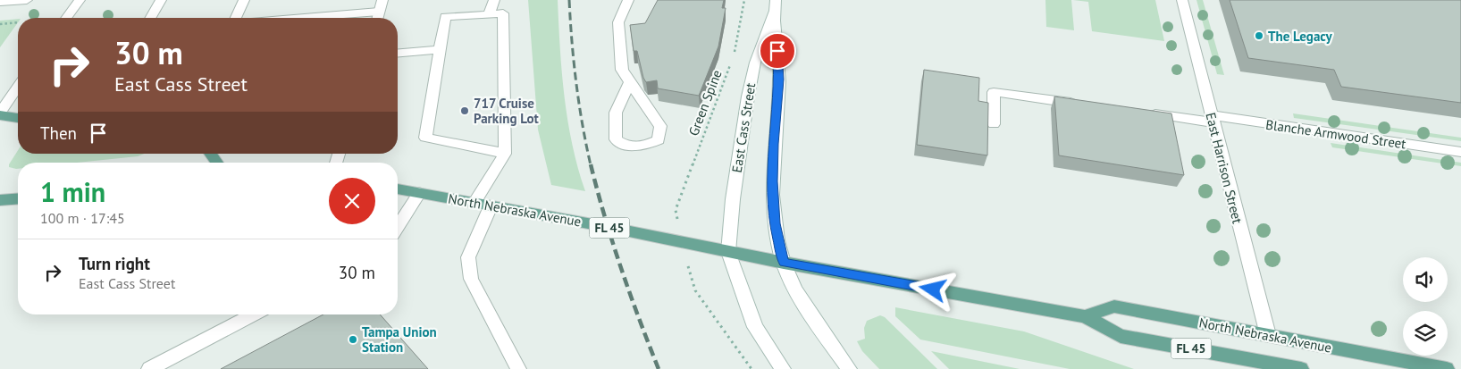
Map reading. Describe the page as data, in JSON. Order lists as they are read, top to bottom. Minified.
{"streets":{"main road":["East Cass Street","Blanche Armwood Street","East Harrison Street","North Nebraska Avenue","FL 45"],"path":["Green Spine"]},"crossings":[["East Cass Street","North Nebraska Avenue"],["Blanche Armwood Street","East Harrison Street"],["East Harrison Street","North Nebraska Avenue"]],"places":["The Legacy","717 Cruise Parking Lot","Tampa Union Station"],"page":{"turn":["30 m","East Cass Street"],"then":"Then","heading":["1 min","100 m · 17:45"],"list":[{"name":"Turn right","note":"East Cass Street","value":"30 m"}]}}
